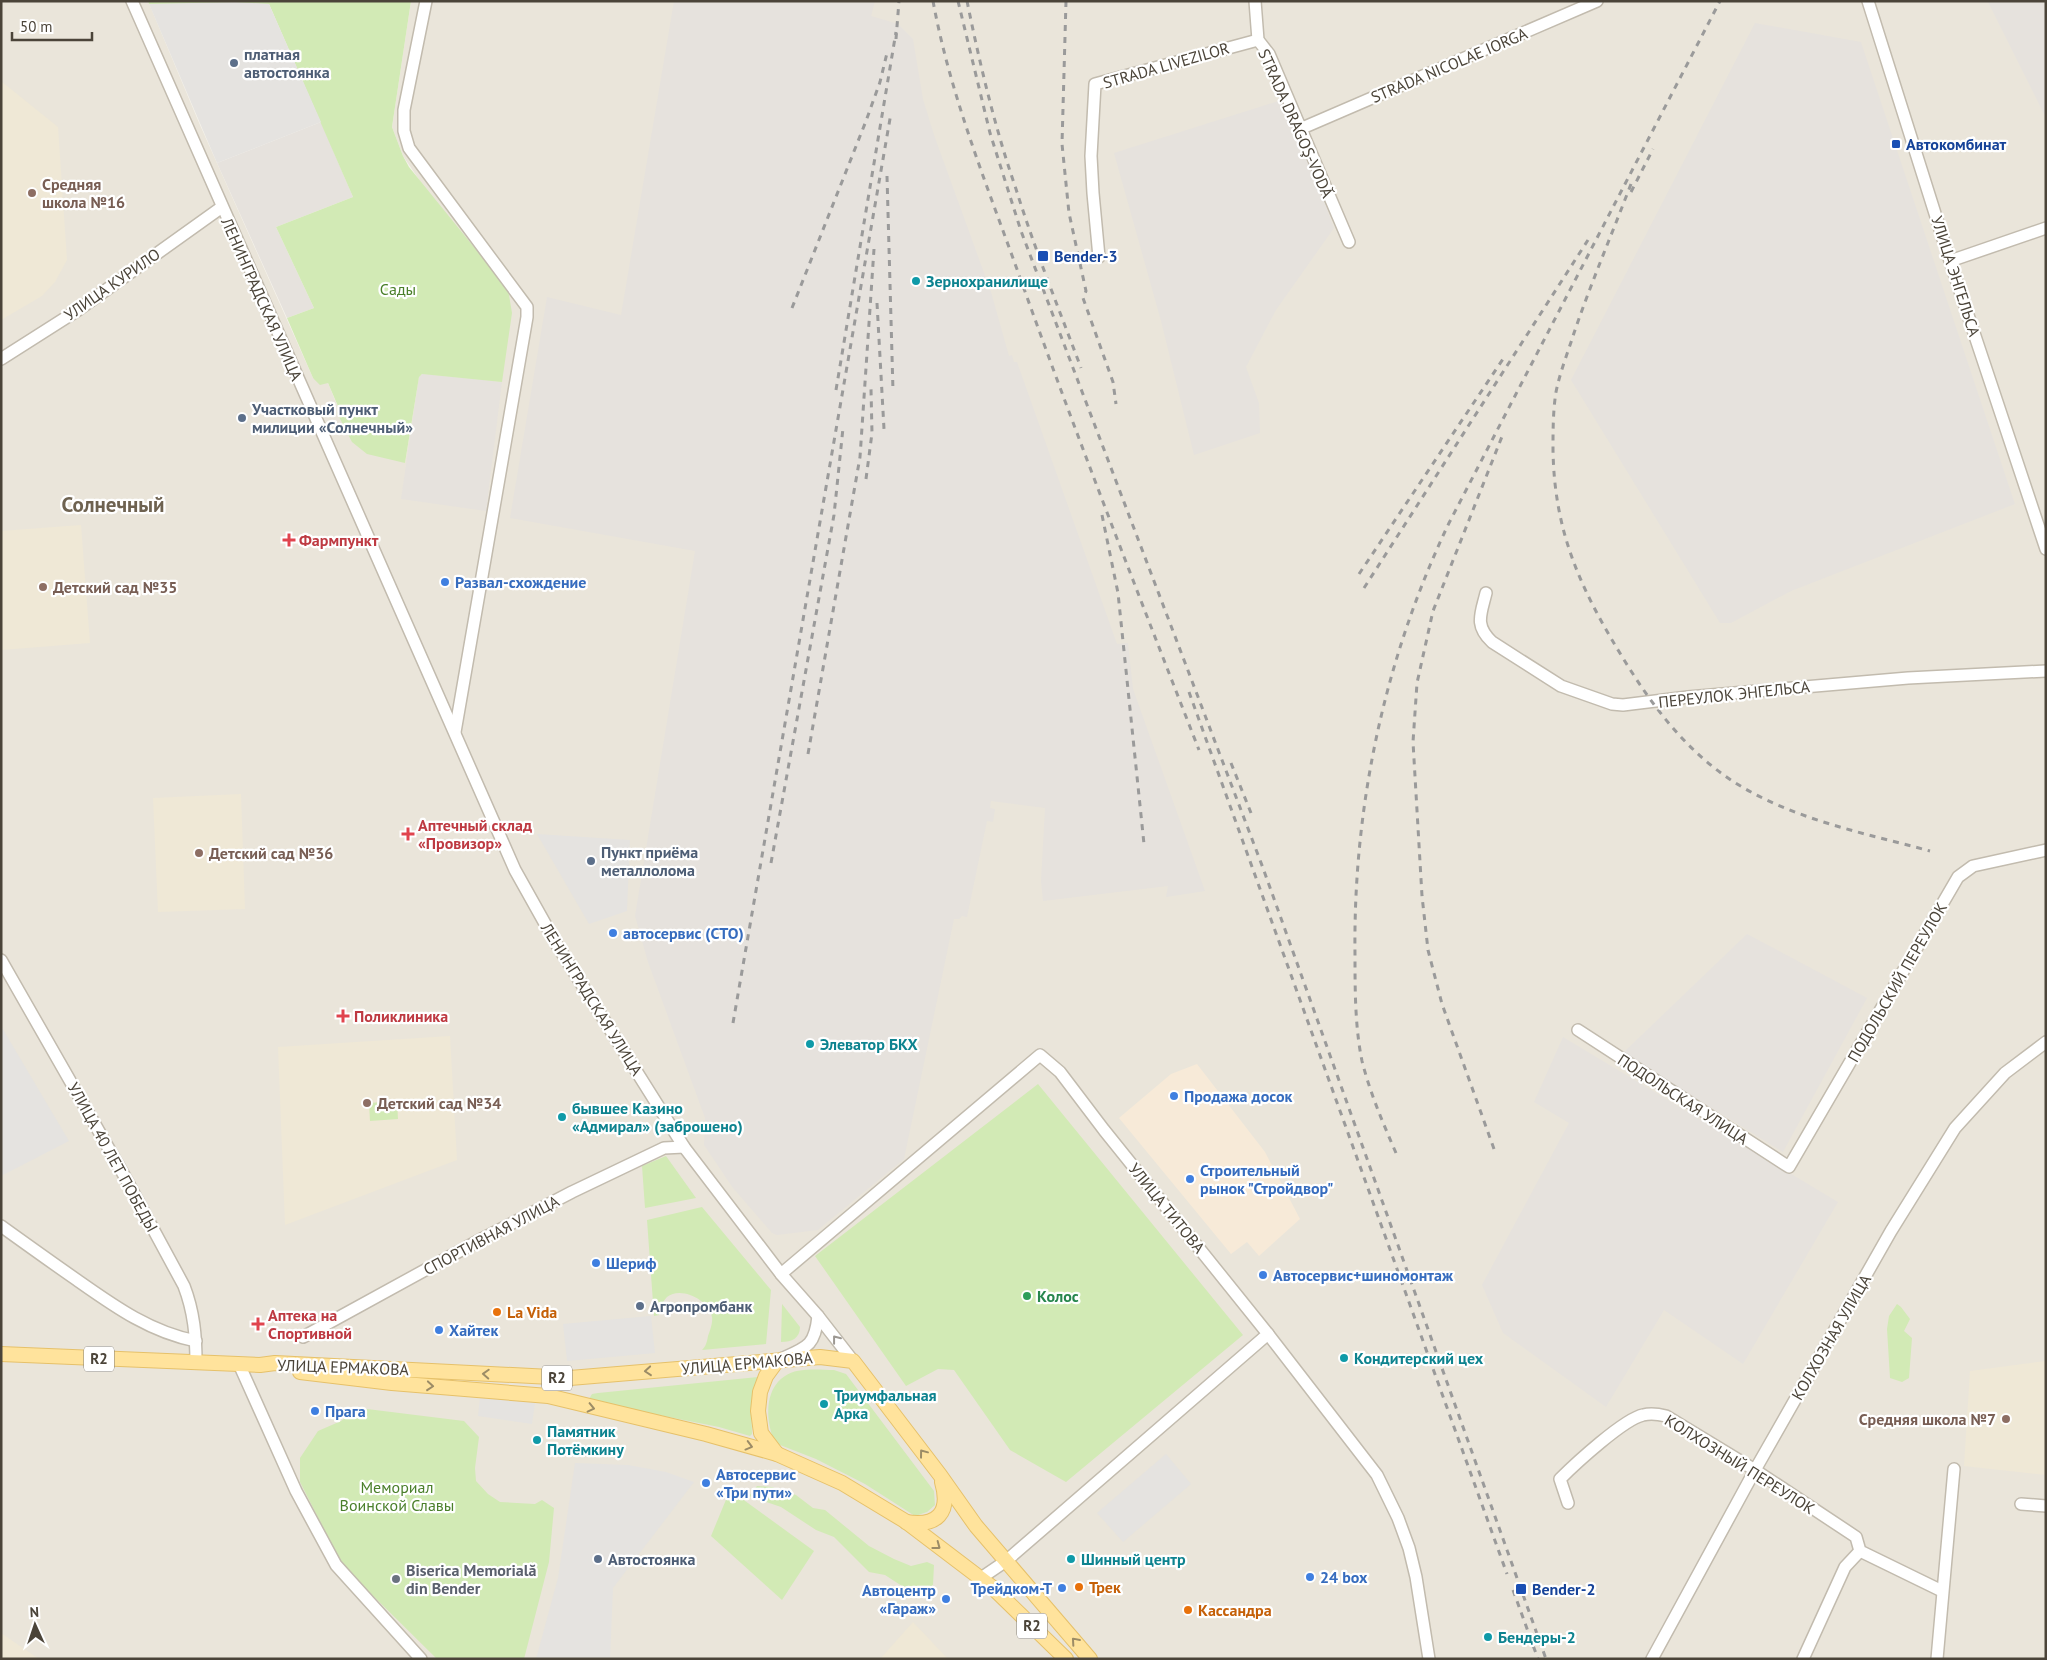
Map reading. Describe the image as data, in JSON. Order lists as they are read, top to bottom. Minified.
{"streets":{"main road":["R2","УЛИЦА ЕРМАКОВА"],"street":["STRADA LIVEZILOR","STRADA NICOLAE IORGA","STRADA DRAGOŞ-VODĂ","УЛИЦА ЭНГЕЛЬСА","УЛИЦА КУРИЛО","ЛЕНИНГРАДСКАЯ УЛИЦА","ПЕРЕУЛОК ЭНГЕЛЬСА","ПОДОЛЬСКИЙ ПЕРЕУЛОК","ПОДОЛЬСКАЯ УЛИЦА","УЛИЦА 40 ЛЕТ ПОБЕДЫ","УЛИЦА ТИТОВА","СПОРТИВНАЯ УЛИЦА","КОЛХОЗНАЯ УЛИЦА","КОЛХОЗНЫЙ ПЕРЕУЛОК"]},"crossings":[["STRADA LIVEZILOR","STRADA DRAGOŞ-VODĂ"],["STRADA NICOLAE IORGA","STRADA DRAGOŞ-VODĂ"],["УЛИЦА КУРИЛО","ЛЕНИНГРАДСКАЯ УЛИЦА"],["ЛЕНИНГРАДСКАЯ УЛИЦА","УЛИЦА ТИТОВА"],["ЛЕНИНГРАДСКАЯ УЛИЦА","СПОРТИВНАЯ УЛИЦА"],["ЛЕНИНГРАДСКАЯ УЛИЦА","R2"],["ЛЕНИНГРАДСКАЯ УЛИЦА","УЛИЦА ЕРМАКОВА"],["ПОДОЛЬСКИЙ ПЕРЕУЛОК","ПОДОЛЬСКАЯ УЛИЦА"],["УЛИЦА 40 ЛЕТ ПОБЕДЫ","УЛИЦА ЕРМАКОВА"],["КОЛХОЗНАЯ УЛИЦА","КОЛХОЗНЫЙ ПЕРЕУЛОК"],["R2","УЛИЦА ЕРМАКОВА"]],"districts":["Солнечный"],"parks":["Сады","Мемориал Воинской Славы"],"places":{"other":["платная автостоянка","Средняя школа №16","Зернохранилище","Участковый пункт милиции «Солнечный»","Развал-схождение","Детский сад №35","Детский сад №36","Пункт приёма металлолома","автосервис (СТО)","Элеватор БКХ","Продажа досок","Детский сад №34","бывшее Казино «Адмирал» (заброшено)","Строительный рынок \"Стройдвор\"","Шериф","Автосервис+шиномонтаж","Колос","Агропромбанк","La Vida","Хайтек","Кондитерский цех","Триумфальная Арка","Прага","Средняя школа №7","Памятник Потёмкину","Автосервис «Три пути»","Автостоянка","Шинный центр","24 box","Biserica Memorială din Bender","Трек","Трейдком-Т","Автоцентр «Гараж»","Кассандра","Бендеры-2"],"transit":["Автокомбинат","Bender-3","Bender-2"],"health":["Фармпункт","Аптечный склад «Провизор»","Поликлиника","Аптека на Спортивной"]},"scale_bar":"50 m","north":"top"}
